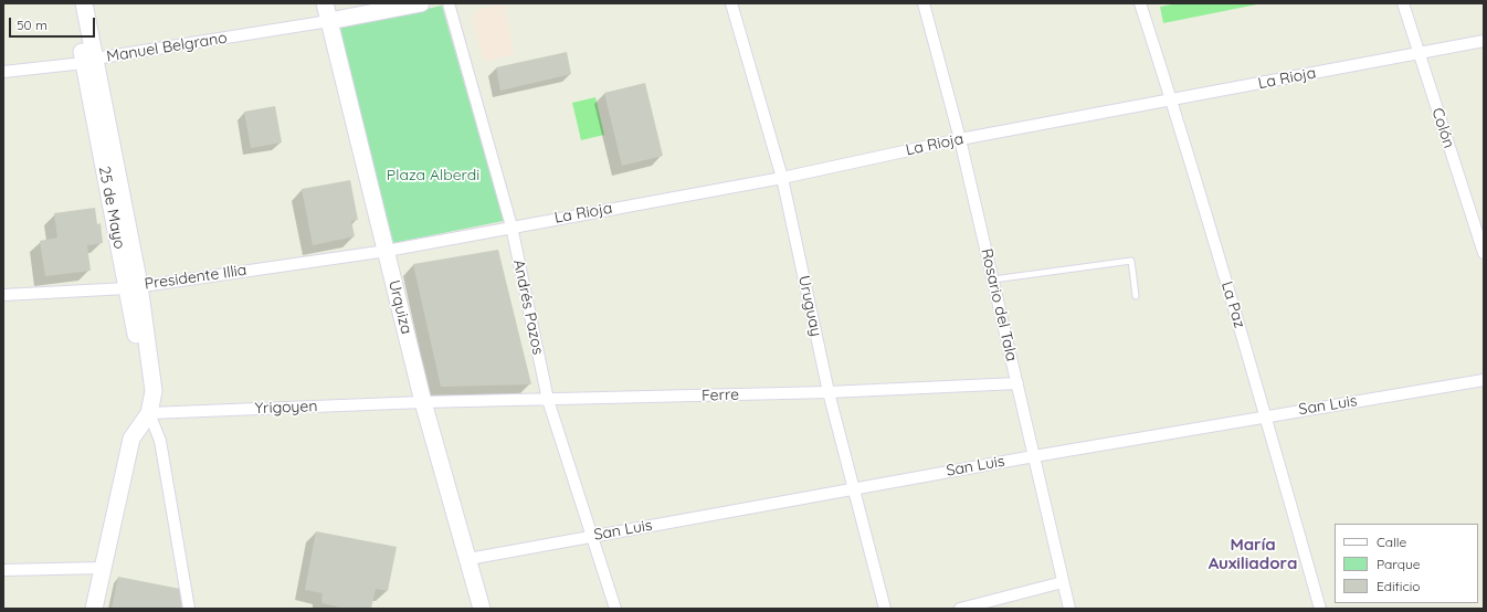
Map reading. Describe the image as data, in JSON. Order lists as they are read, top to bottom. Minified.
{"streets":{"street":["Manuel Belgrano","La Rioja","Colón","25 de Mayo","Presidente Illia","Rosario del Tala","La Paz","Uruguay","Urquiza","Andrés Pazos","Ferre","San Luis","Yrigoyen"]},"crossings":[["Manuel Belgrano","25 de Mayo"],["Manuel Belgrano","Urquiza"],["La Rioja","Colón"],["La Rioja","Presidente Illia"],["La Rioja","Rosario del Tala"],["La Rioja","La Paz"],["La Rioja","Uruguay"],["La Rioja","Urquiza"],["La Rioja","Andrés Pazos"],["25 de Mayo","Presidente Illia"],["25 de Mayo","Yrigoyen"],["Presidente Illia","Urquiza"],["Rosario del Tala","Ferre"],["Rosario del Tala","San Luis"],["La Paz","San Luis"],["Uruguay","Ferre"],["Uruguay","San Luis"],["Urquiza","Ferre"],["Urquiza","San Luis"],["Urquiza","Yrigoyen"],["Andrés Pazos","Ferre"],["Andrés Pazos","San Luis"],["Ferre","Yrigoyen"]],"districts":["María Auxiliadora"],"parks":["Plaza Alberdi"],"legend":["Calle","Parque","Edificio"],"scale_bar":"50 m"}
